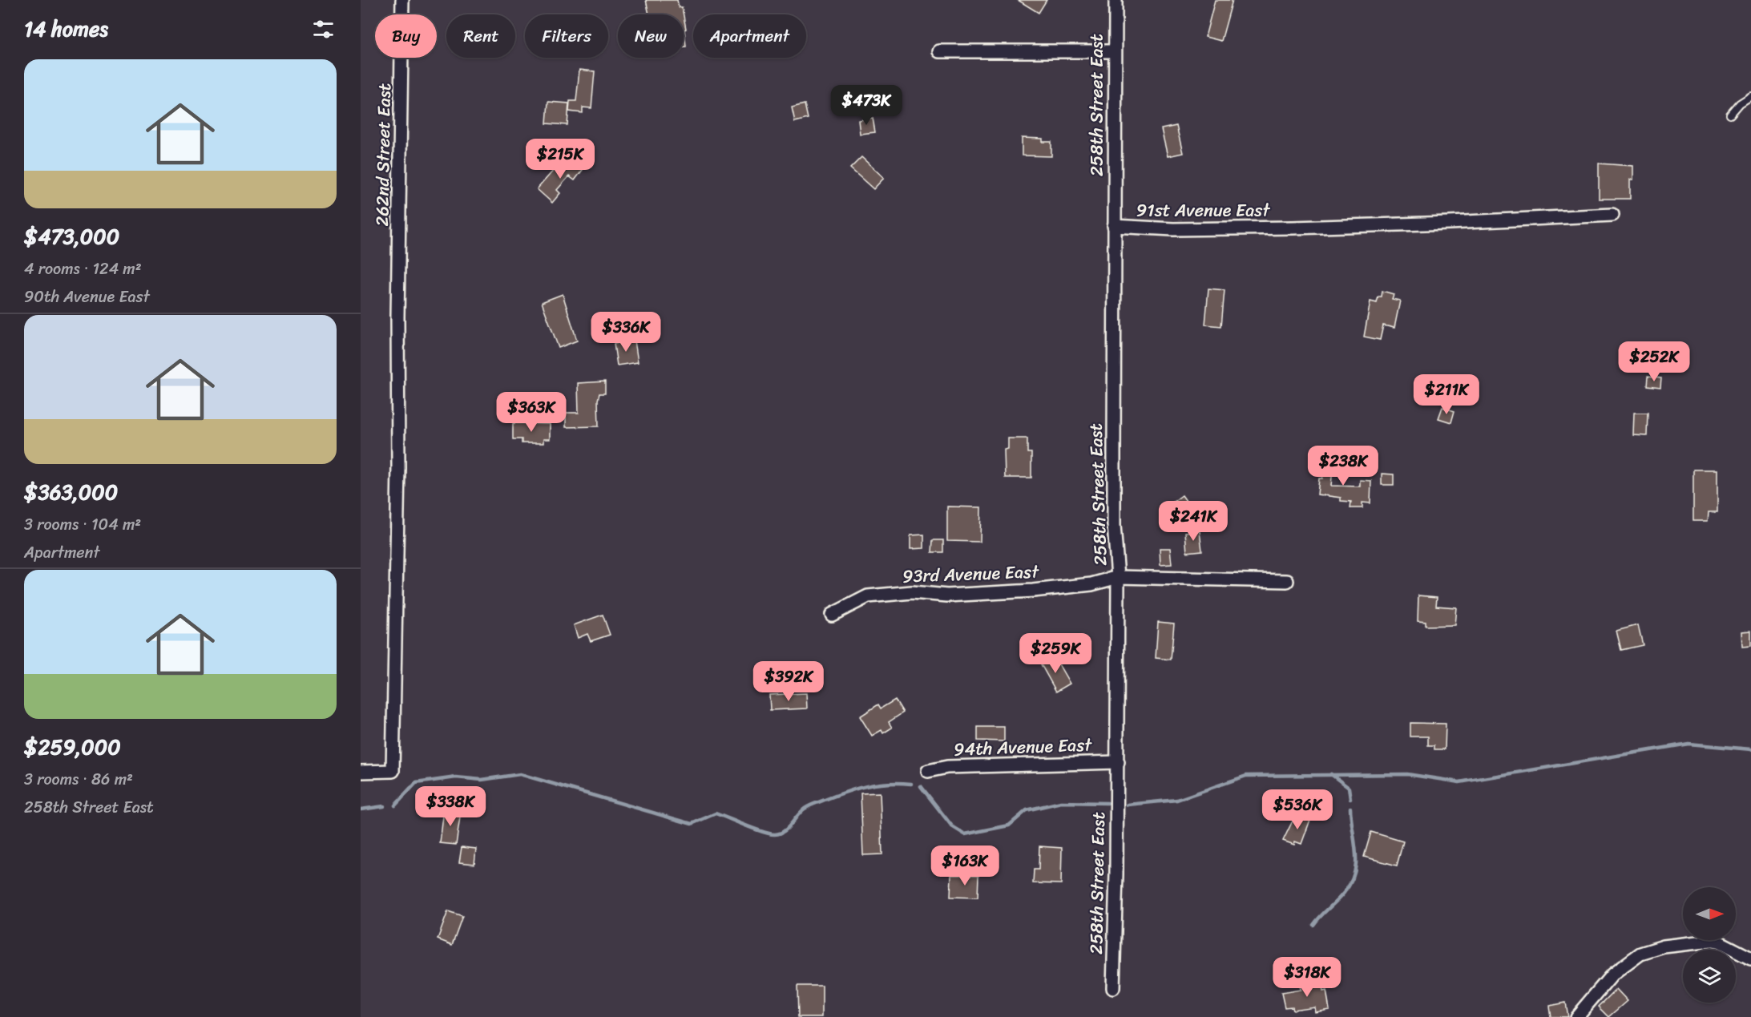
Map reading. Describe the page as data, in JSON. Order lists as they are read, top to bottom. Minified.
{"streets":{"street":["258th Street East","262nd Street East","91st Avenue East","93rd Avenue East","94th Avenue East"]},"crossings":[["258th Street East","91st Avenue East"],["258th Street East","93rd Avenue East"],["258th Street East","94th Avenue East"]],"north":"right","page":{"heading":"14 homes","chip":["Buy","Rent","Filters","New","Apartment"],"list":[{"name":"$473,000","note":"4 rooms · 124 m² · 90th Avenue East"},{"name":"$363,000","note":"3 rooms · 104 m² · Apartment"},{"name":"$259,000","note":"3 rooms · 86 m² · 258th Street East"}],"price":["$473K","$215K","$336K","$252K","$211K","$363K","$238K","$241K","$259K","$392K","$338K","$536K","$163K","$318K"]}}
